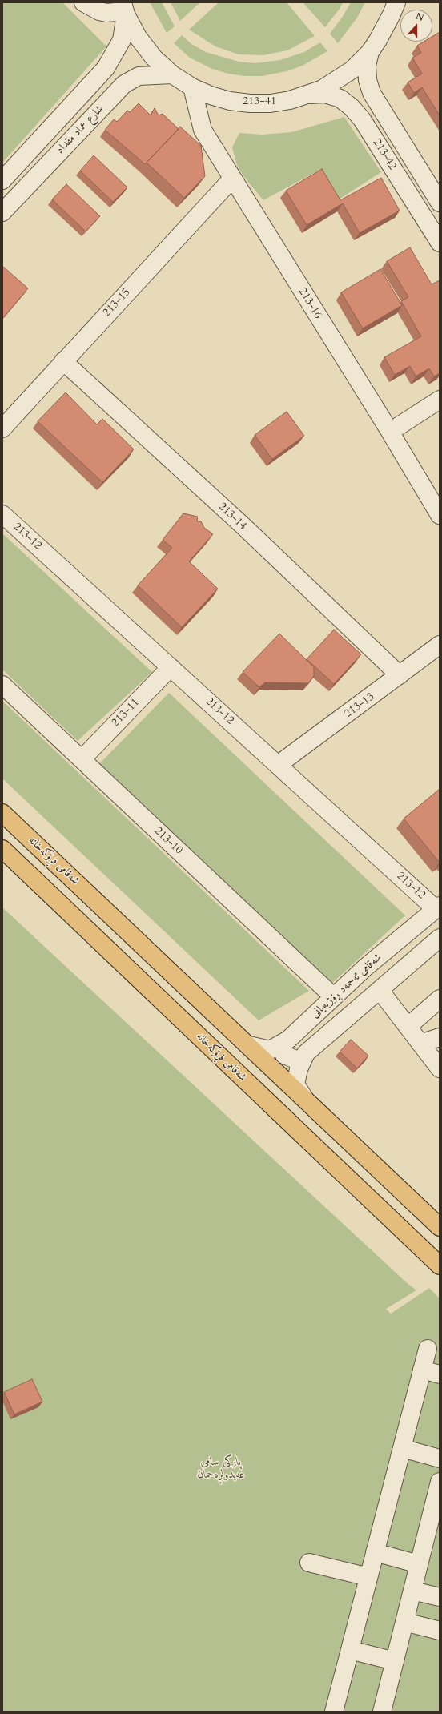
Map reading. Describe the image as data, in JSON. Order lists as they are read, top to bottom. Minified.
{"streets":{"main road":["شەقامی فڕۆکەخانە"],"street":["213-41","شارع عماد مقداد","213-42","213-15","213-16","213-14","213-12","213-13","213-11","213-10","شەقامی ئەحمەد ڕۆژبەیانی"]},"crossings":[["213-41","شارع عماد مقداد"],["213-41","213-42"],["213-41","213-16"],["213-15","213-16"],["213-15","213-14"],["213-14","213-13"],["213-12","213-13"],["213-12","213-11"],["213-12","شەقامی ئەحمەد ڕۆژبەیانی"],["213-11","213-10"],["213-10","شەقامی ئەحمەد ڕۆژبەیانی"],["شەقامی فڕۆکەخانە","شەقامی ئەحمەد ڕۆژبەیانی"]],"parks":["پارکی سامی عەبدولڕەحمان"],"north":"top"}
